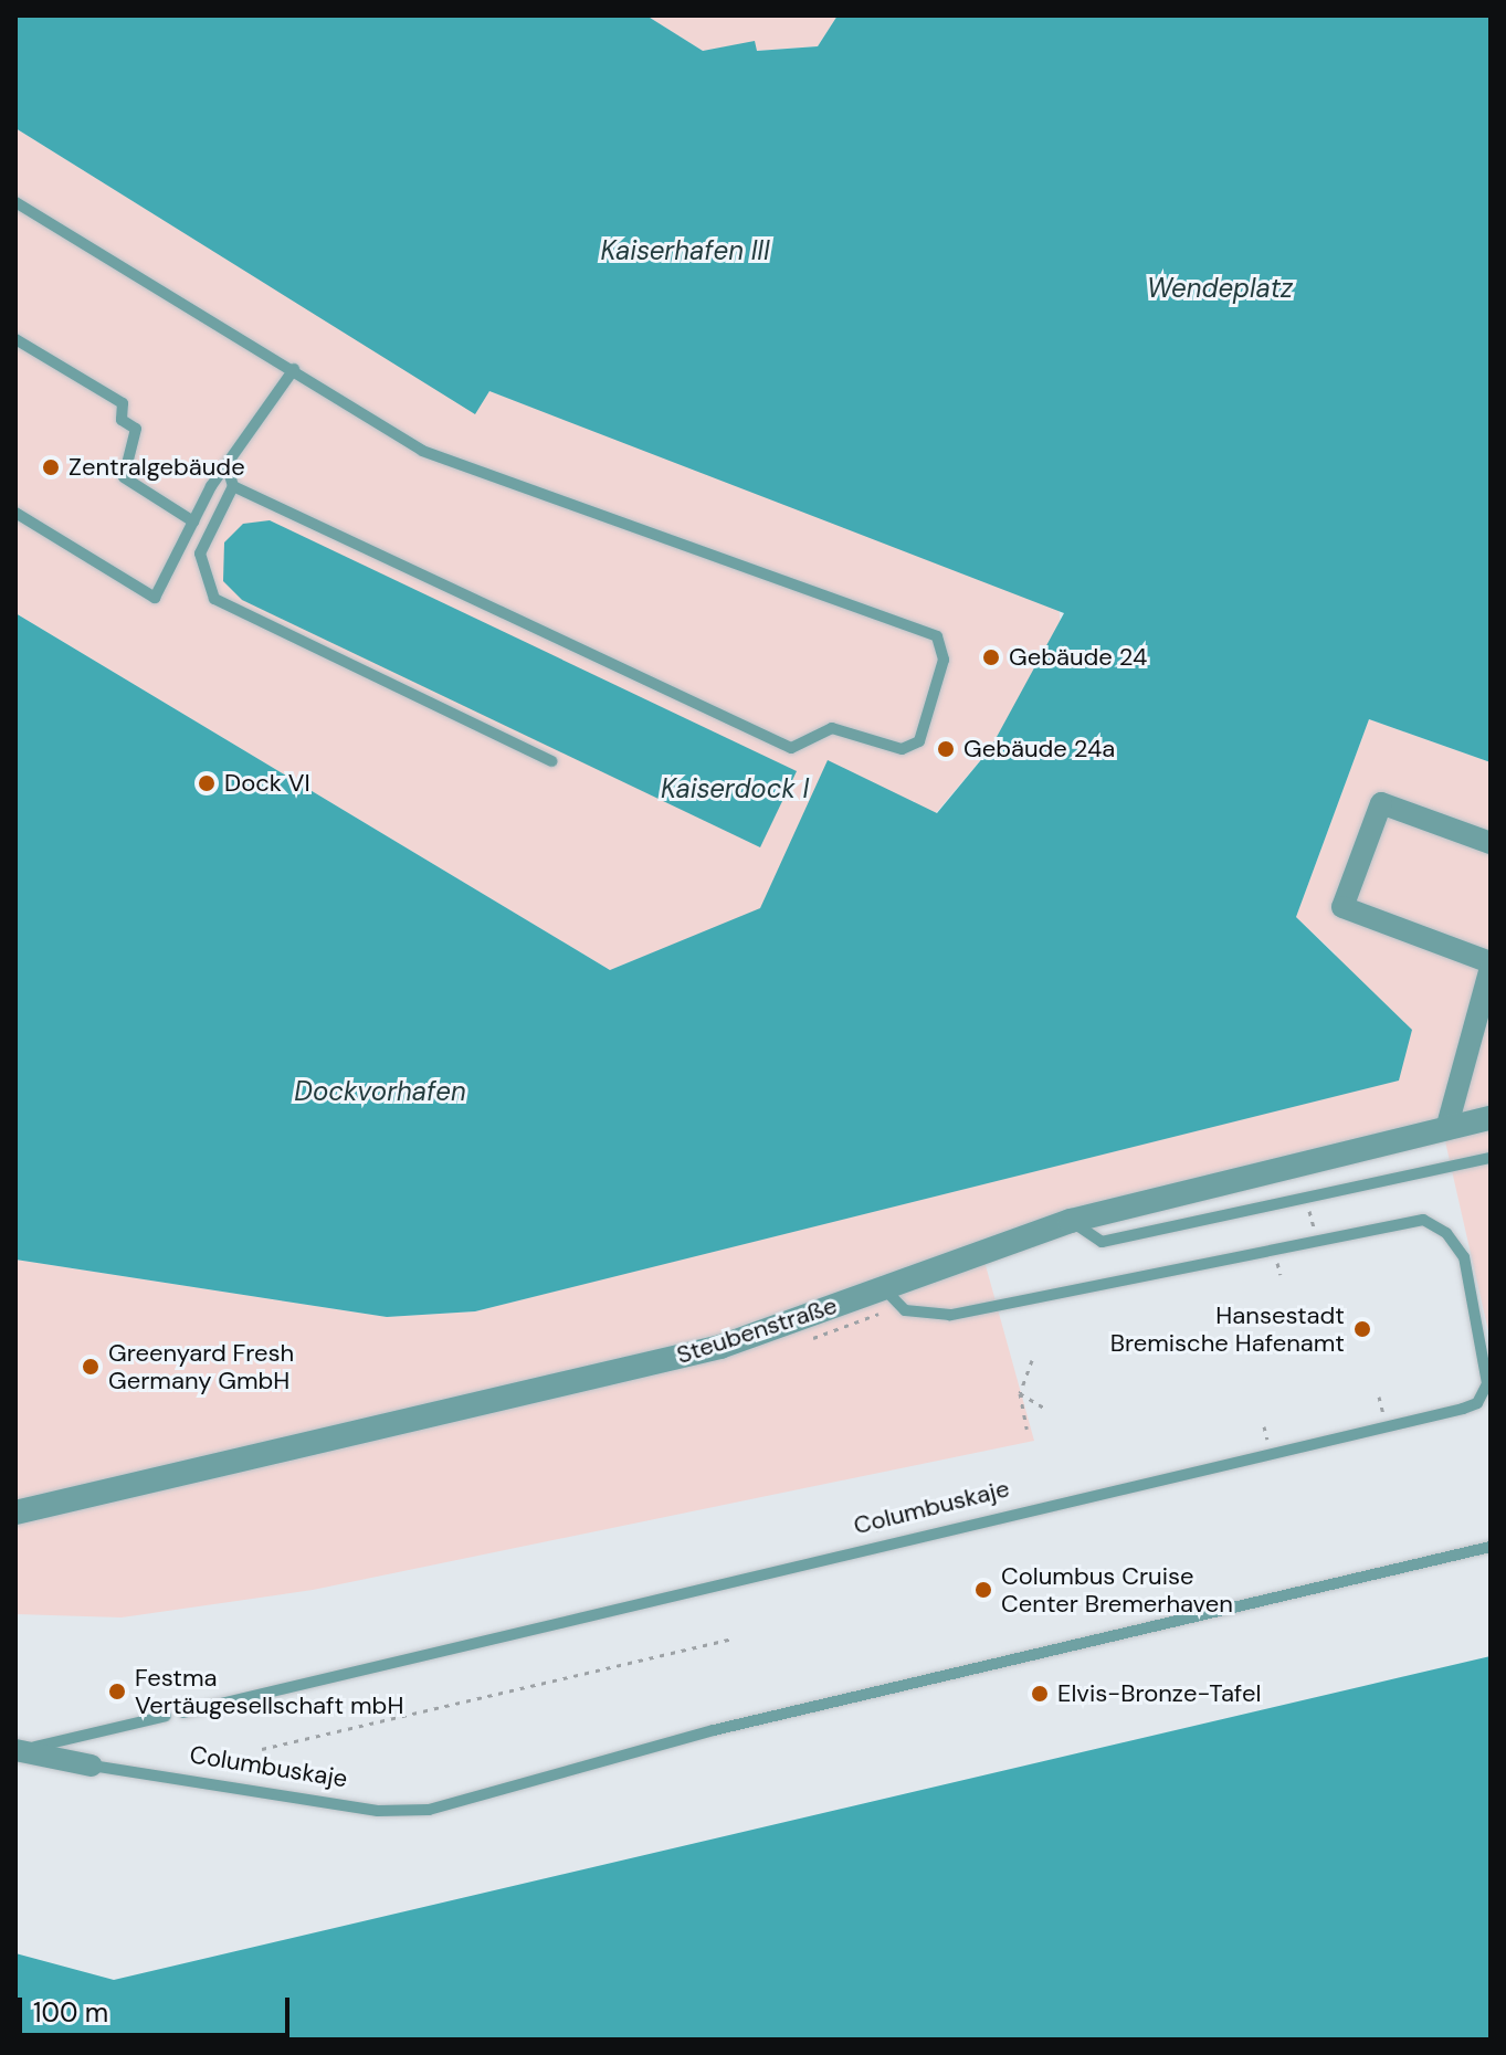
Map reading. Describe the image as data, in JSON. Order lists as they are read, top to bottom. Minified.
{"streets":{"street":["Steubenstraße","Columbuskaje"]},"crossings":[["Steubenstraße","Columbuskaje"]],"water":["Kaiserhafen III","Wendeplatz","Kaiserdock I","Dockvorhafen"],"places":["Zentralgebäude","Gebäude 24","Gebäude 24a","Dock VI","Hansestadt Bremische Hafenamt","Greenyard Fresh Germany GmbH","Columbus Cruise Center Bremerhaven","Festma Vertäugesellschaft mbH","Elvis-Bronze-Tafel"],"scale_bar":"100 m"}
